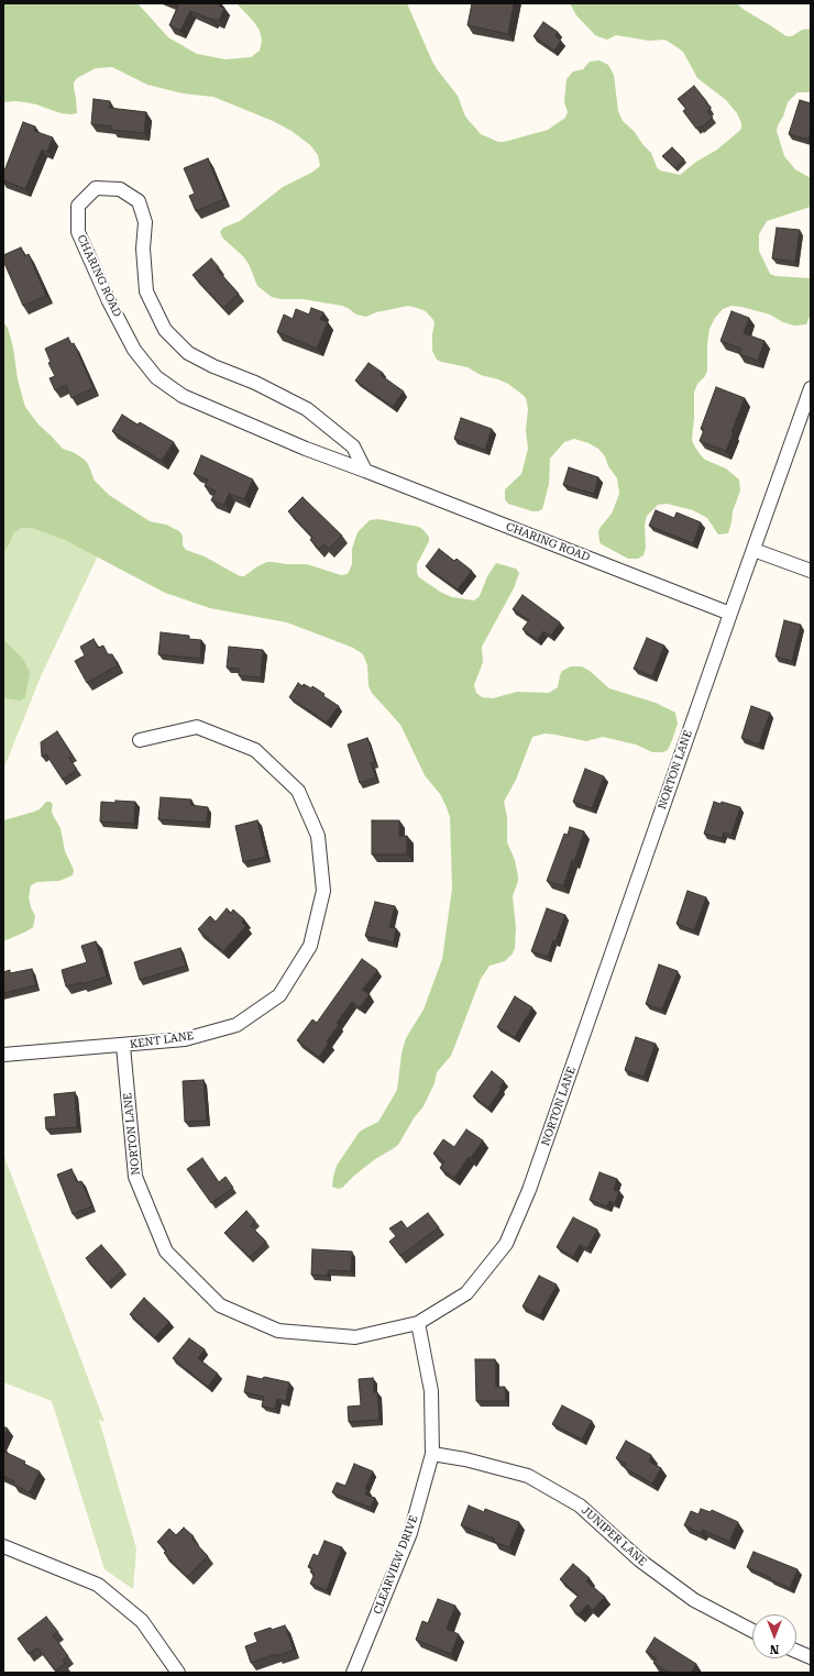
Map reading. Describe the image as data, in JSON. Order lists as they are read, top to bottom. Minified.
{"streets":{"street":["CHARING ROAD","NORTON LANE","KENT LANE","JUNIPER LANE","CLEARVIEW DRIVE"]},"crossings":[["CHARING ROAD","NORTON LANE"],["NORTON LANE","KENT LANE"],["NORTON LANE","CLEARVIEW DRIVE"],["JUNIPER LANE","CLEARVIEW DRIVE"]],"north":"bottom"}
